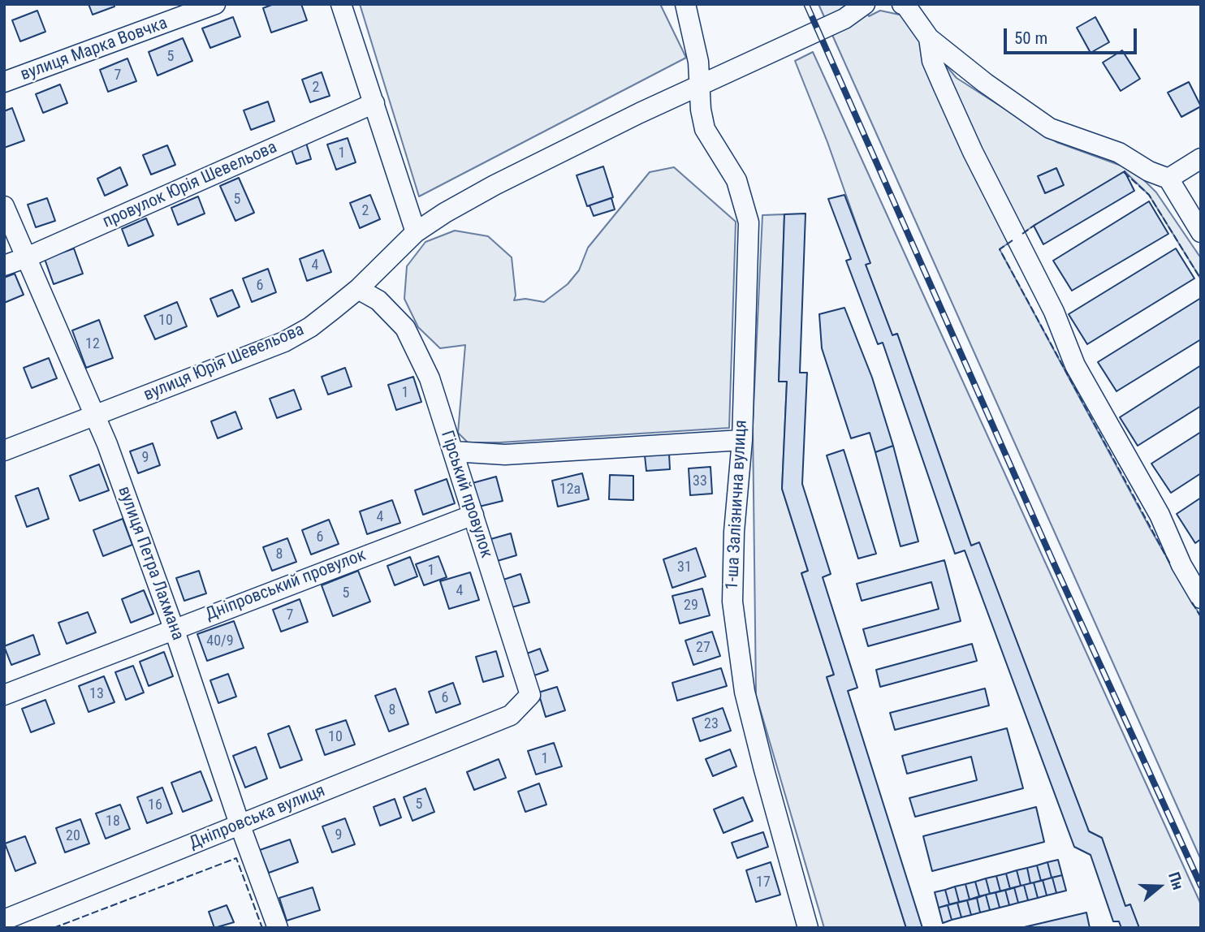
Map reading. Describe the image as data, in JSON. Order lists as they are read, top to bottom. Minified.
{"streets":{"street":["вулиця Марка Вовчка","провулок Юрія Шевельова","вулиця Юрія Шевельова","Гірський провулок","1-ша Залізнична вулиця","вулиця Петра Лахмана","Дніпровський провулок","Дніпровська вулиця"]},"crossings":[["провулок Юрія Шевельова","вулиця Петра Лахмана"],["вулиця Юрія Шевельова","Гірський провулок"],["вулиця Юрія Шевельова","1-ша Залізнична вулиця"],["вулиця Юрія Шевельова","вулиця Петра Лахмана"],["Гірський провулок","Дніпровський провулок"],["Гірський провулок","Дніпровська вулиця"],["вулиця Петра Лахмана","Дніпровський провулок"],["вулиця Петра Лахмана","Дніпровська вулиця"]],"house_numbers":["5","7","2","1","5","2","4","6","10","12","1","9","33","12а","4","6","8","31","1","4","5","29","7","40/9","27","13","6","8","23","10","1","5","16","18","9","20","17"],"scale_bar":"50 m","north":"right"}
